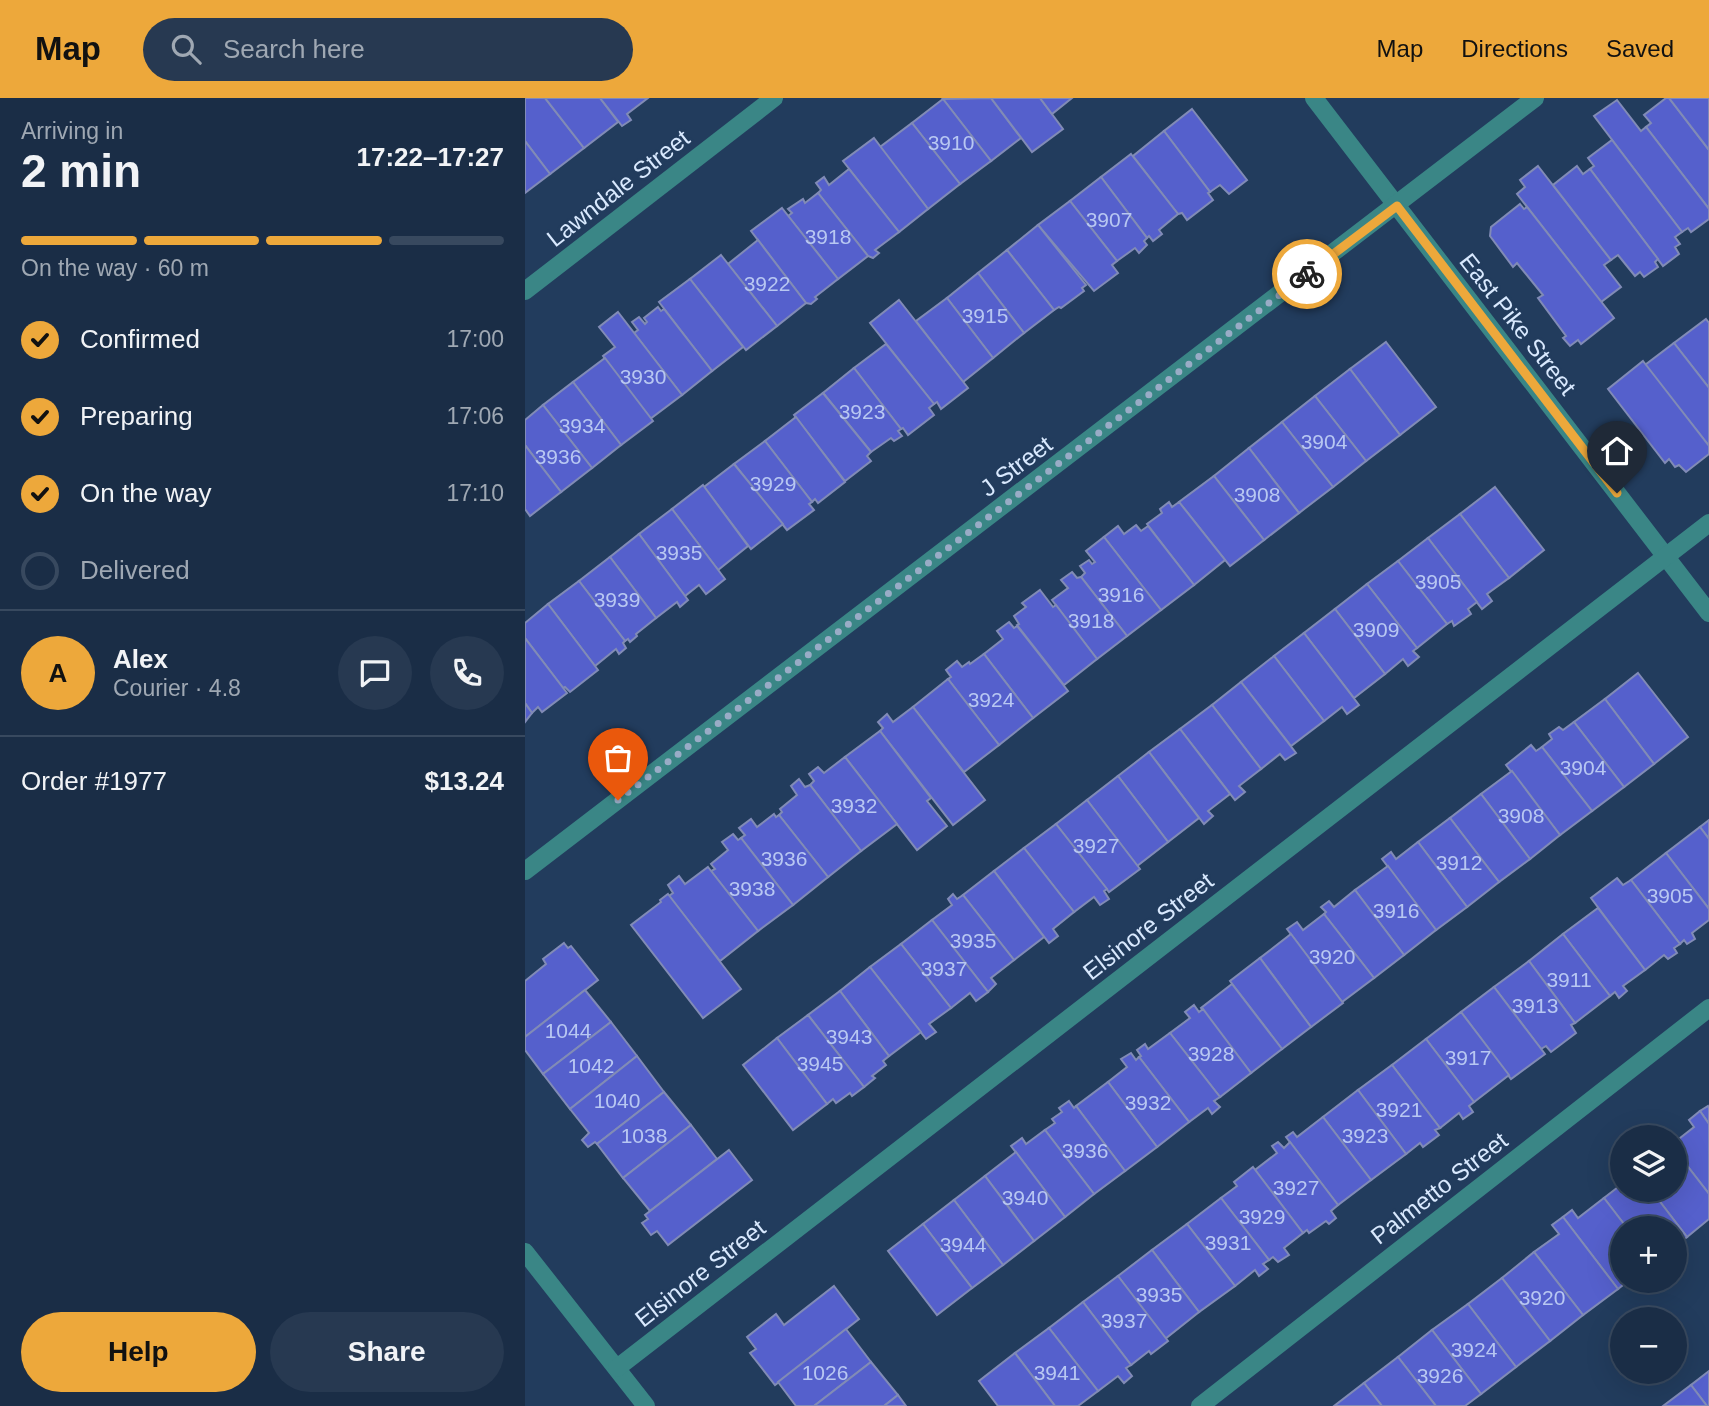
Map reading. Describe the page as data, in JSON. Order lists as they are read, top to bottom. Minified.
{"streets":{"street":["Lawndale Street","East Pike Street","J Street","Elsinore Street","Palmetto Street"]},"crossings":[["East Pike Street","J Street"],["East Pike Street","Elsinore Street"]],"house_numbers":["3910","3907","3918","3922","3915","3930","3923","3934","3904","3936","3929","3908","3935","3905","3916","3939","3918","3909","3924","3904","3932","3908","3927","3936","3912","3938","3905","3916","3935","3920","3937","3911","3913","1044","3943","3928","3917","3945","1042","1040","3932","3921","1038","3923","3936","3927","3940","3929","3931","3944","3935","3920","3937","3924","1026","3941","3926"],"page":{"header":"Map","search":"Search here","nav":["Map","Directions","Saved"],"heading":["2 min","Arriving in","17:22–17:27"],"panel":["Alex","Courier · 4.8","Order #1977","$13.24"],"bar":"On the way · 60 m","list":[["Confirmed","17:00"],["Preparing","17:06"],["On the way","17:10"],"Delivered"],"round":"A","map_buttons":["+","−"],"buttons":["Help","Share"]}}
